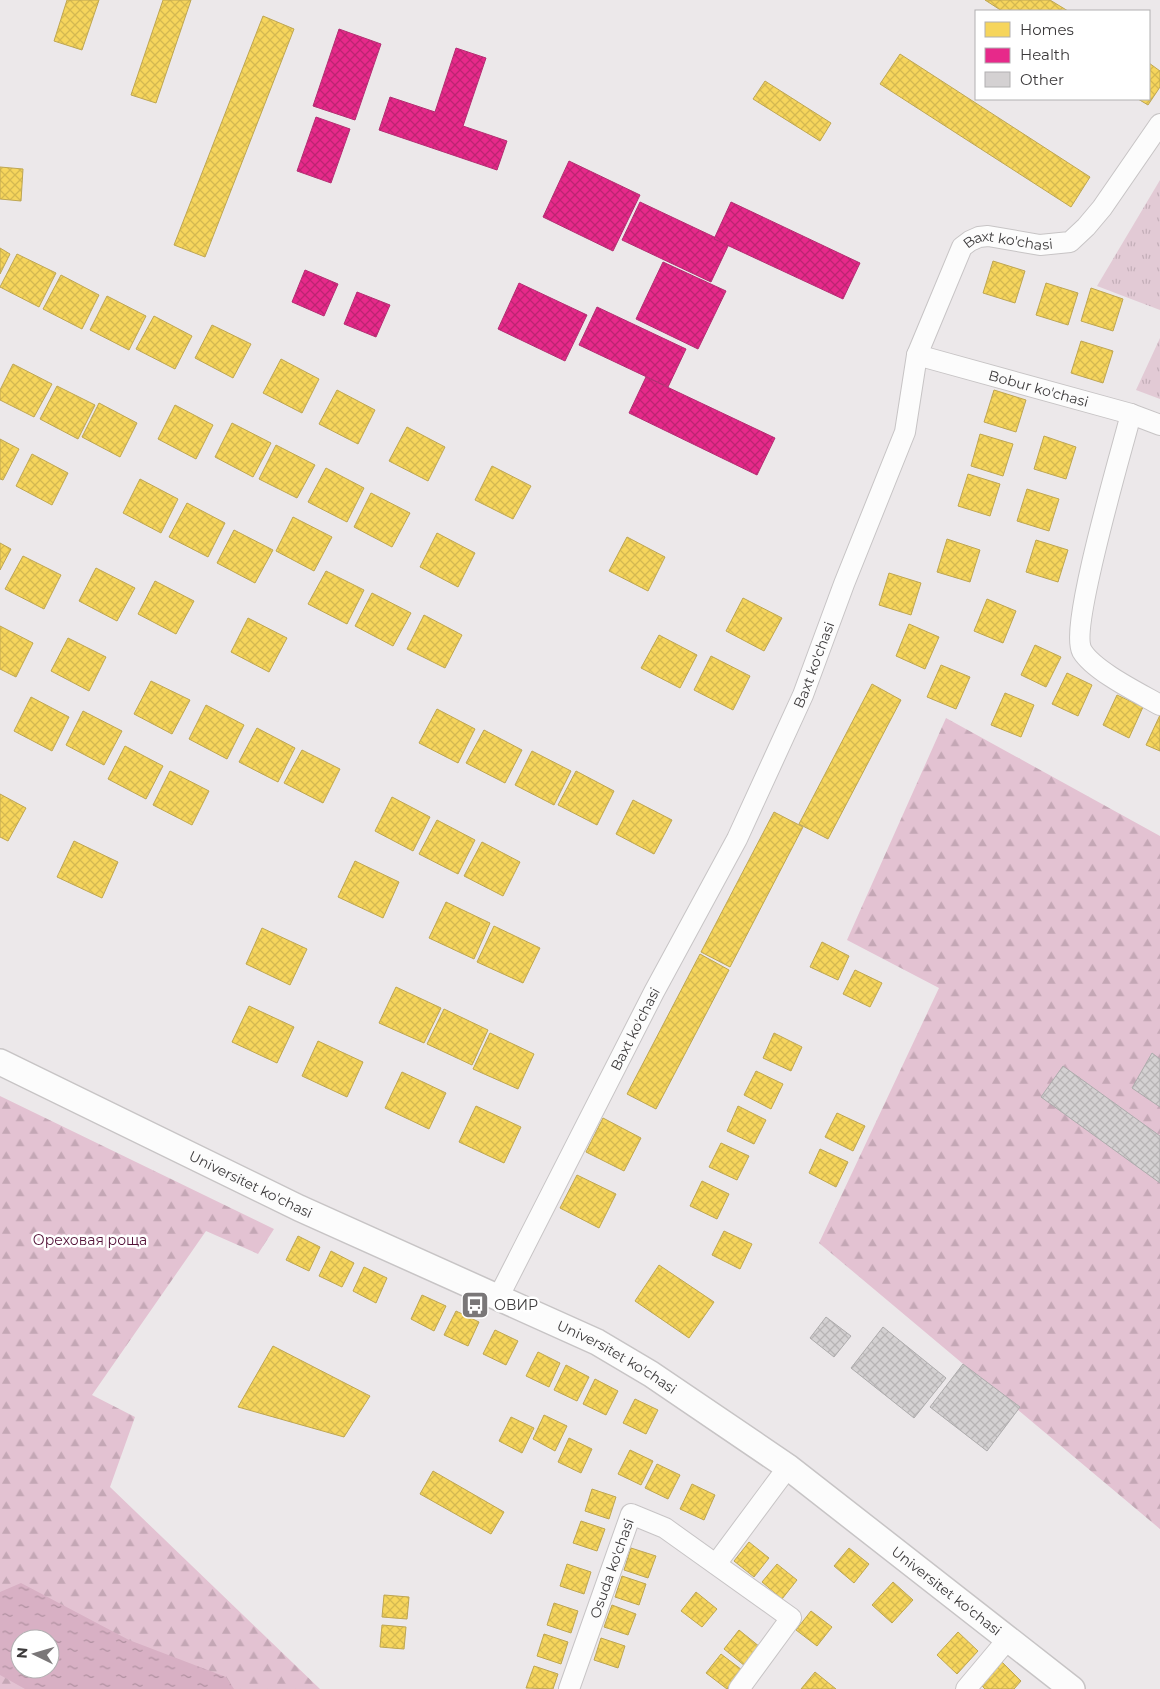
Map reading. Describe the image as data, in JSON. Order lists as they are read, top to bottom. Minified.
{"streets":{"main road":["Universitet ko'chasi"],"street":["Baxt ko'chasi","Bobur ko'chasi","Osuda ko'chasi"]},"crossings":[["Baxt ko'chasi","Bobur ko'chasi"],["Baxt ko'chasi","Universitet ko'chasi"]],"parks":["Ореховая роща"],"places":{"bus stop":["ОВИР"]},"legend":["Homes","Health","Other"],"north":"left"}
